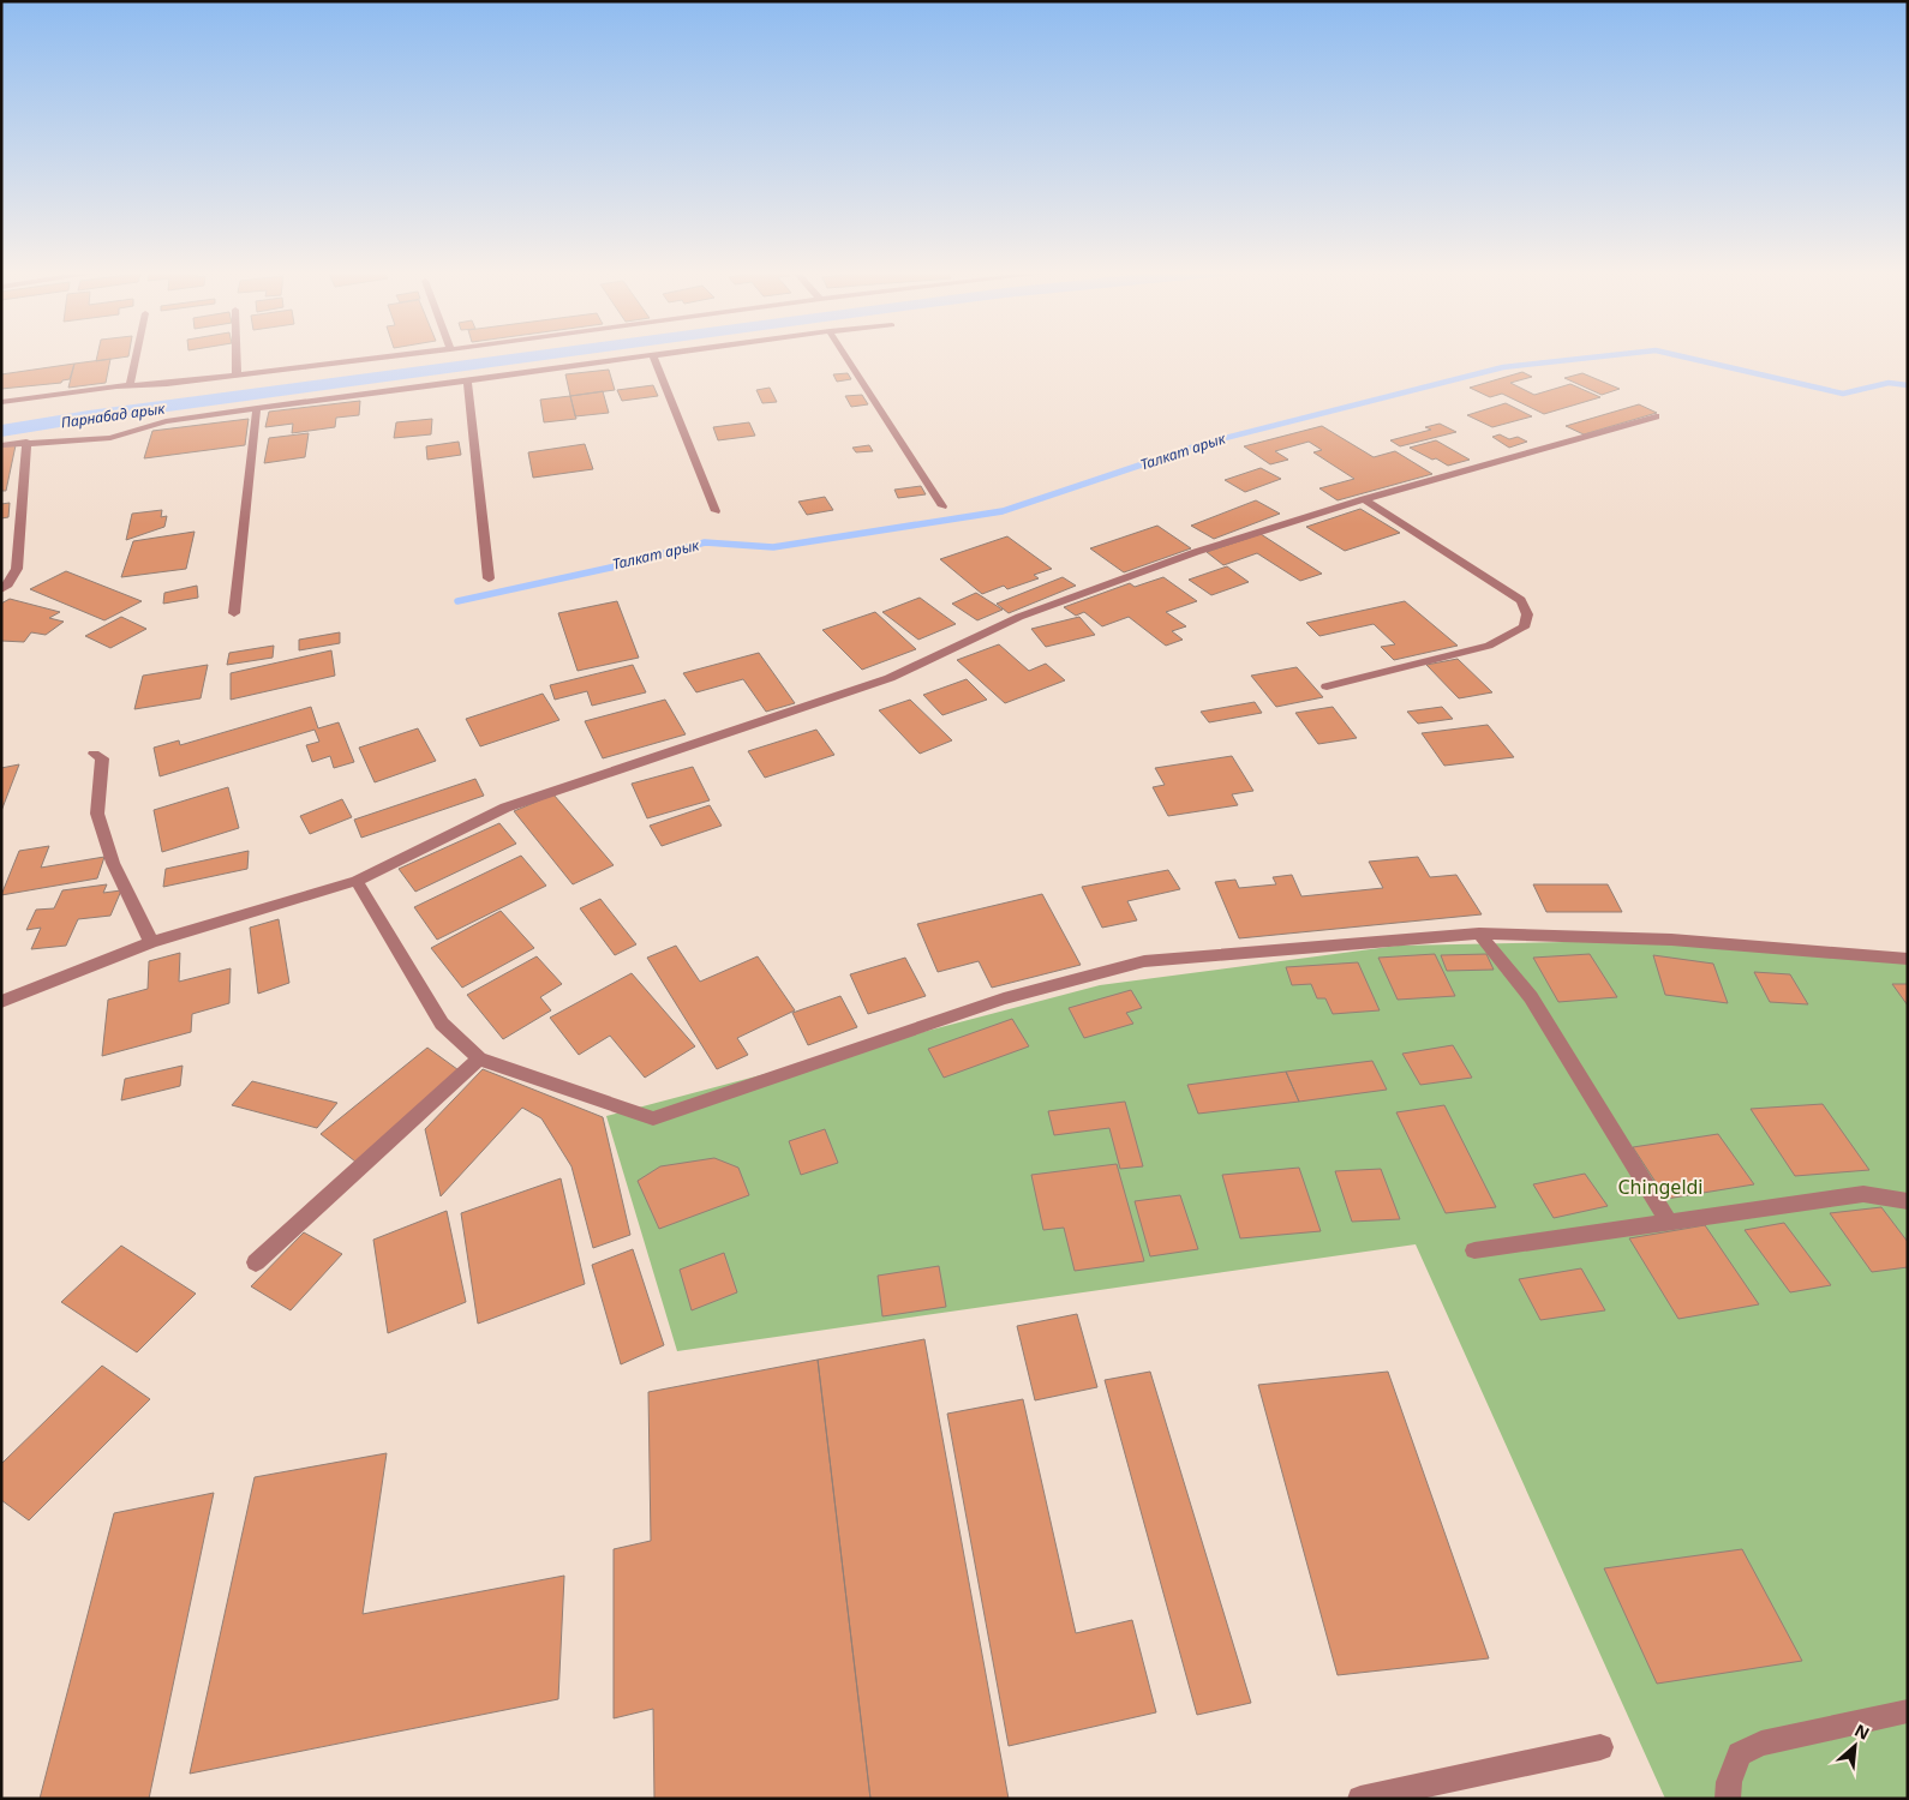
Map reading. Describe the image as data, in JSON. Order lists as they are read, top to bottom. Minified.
{"water":["Парнабад арык","Талкат арык"],"parks":["Chingeldi"],"north":"top right"}
